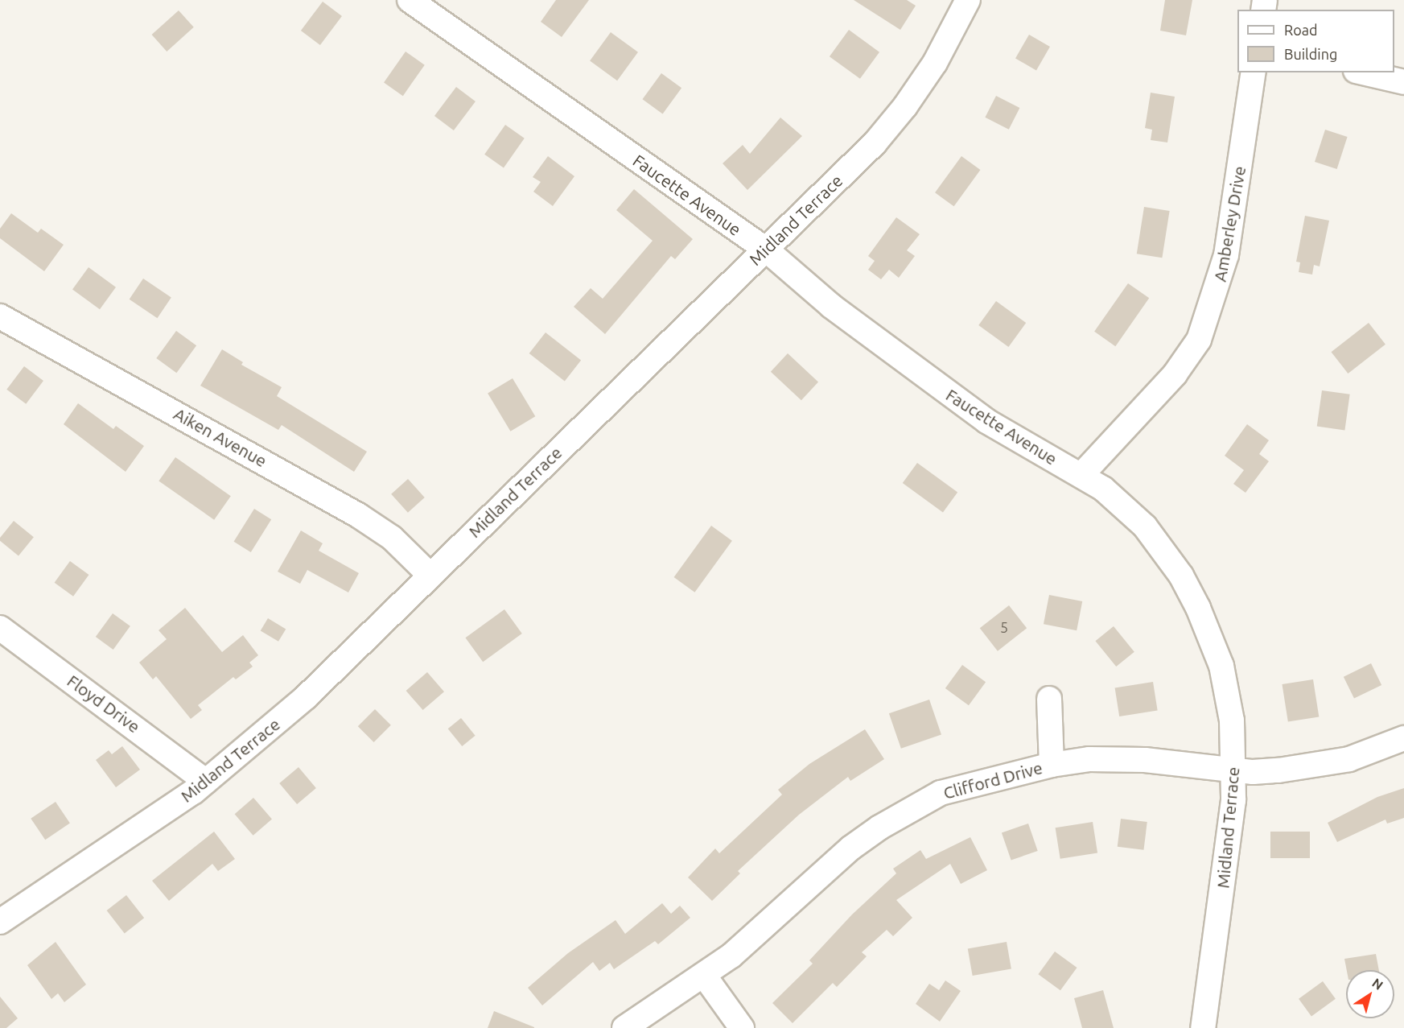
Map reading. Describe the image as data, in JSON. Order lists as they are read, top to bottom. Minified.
{"streets":{"street":["Faucette Avenue","Midland Terrace","Amberley Drive","Aiken Avenue","Floyd Drive","Clifford Drive"]},"crossings":[["Faucette Avenue","Midland Terrace"],["Faucette Avenue","Amberley Drive"],["Midland Terrace","Amberley Drive"],["Midland Terrace","Aiken Avenue"],["Midland Terrace","Floyd Drive"],["Midland Terrace","Clifford Drive"]],"house_numbers":["5"],"legend":["Road","Building"],"north":"top right"}
